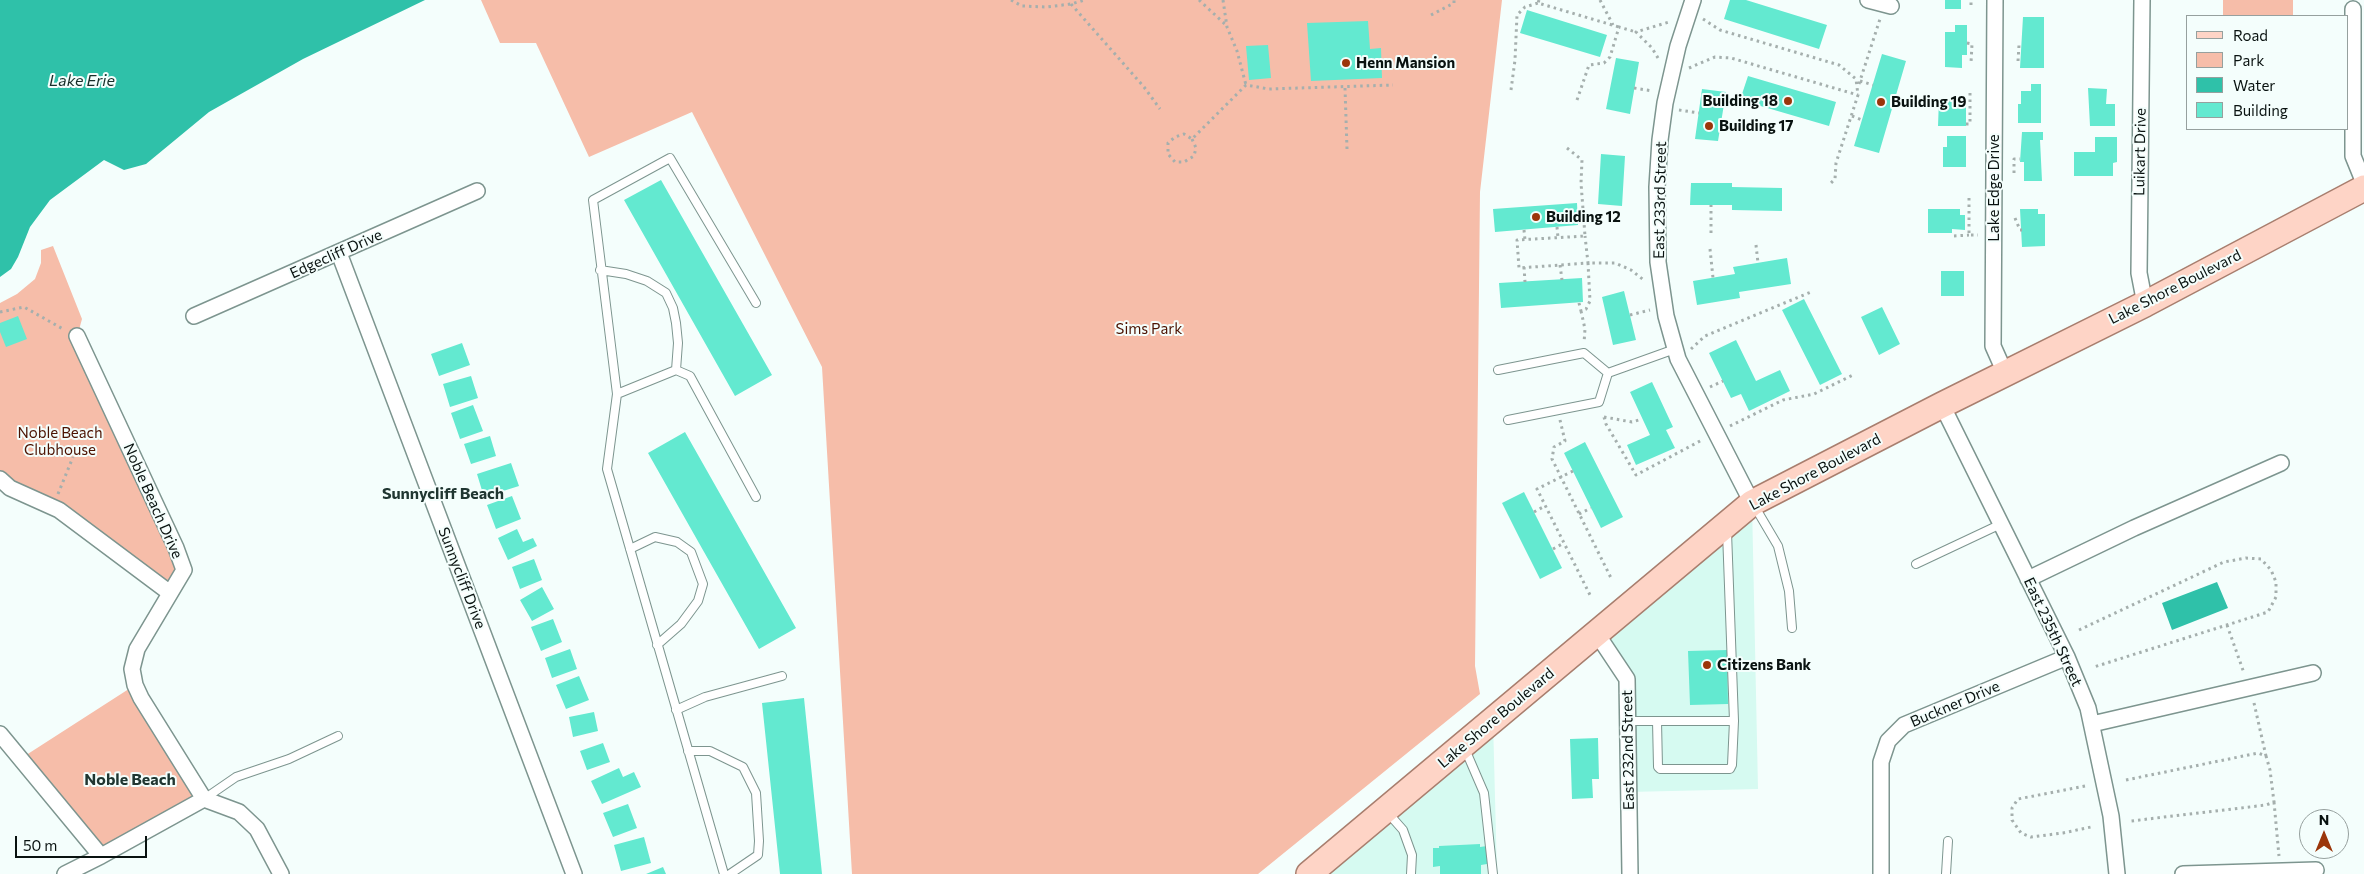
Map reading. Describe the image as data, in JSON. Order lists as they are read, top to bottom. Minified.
{"streets":{"main road":["Lake Shore Boulevard"],"street":["Luikart Drive","Lake Edge Drive","East 233rd Street","Edgecliff Drive","Noble Beach Drive","Sunnycliff Drive","East 235th Street","Buckner Drive","East 232nd Street"]},"crossings":[["Luikart Drive","Lake Shore Boulevard"],["Lake Edge Drive","Lake Shore Boulevard"],["East 233rd Street","Lake Shore Boulevard"],["Edgecliff Drive","Sunnycliff Drive"],["Lake Shore Boulevard","East 235th Street"],["Lake Shore Boulevard","East 232nd Street"],["East 235th Street","Buckner Drive"]],"districts":["Sunnycliff Beach","Noble Beach"],"water":["Lake Erie"],"parks":["Sims Park","Noble Beach Clubhouse"],"places":["Henn Mansion","Building 18","Building 19","Building 17","Building 12","Citizens Bank"],"legend":["Road","Park","Water","Building"],"scale_bar":"50 m","north":"top"}
